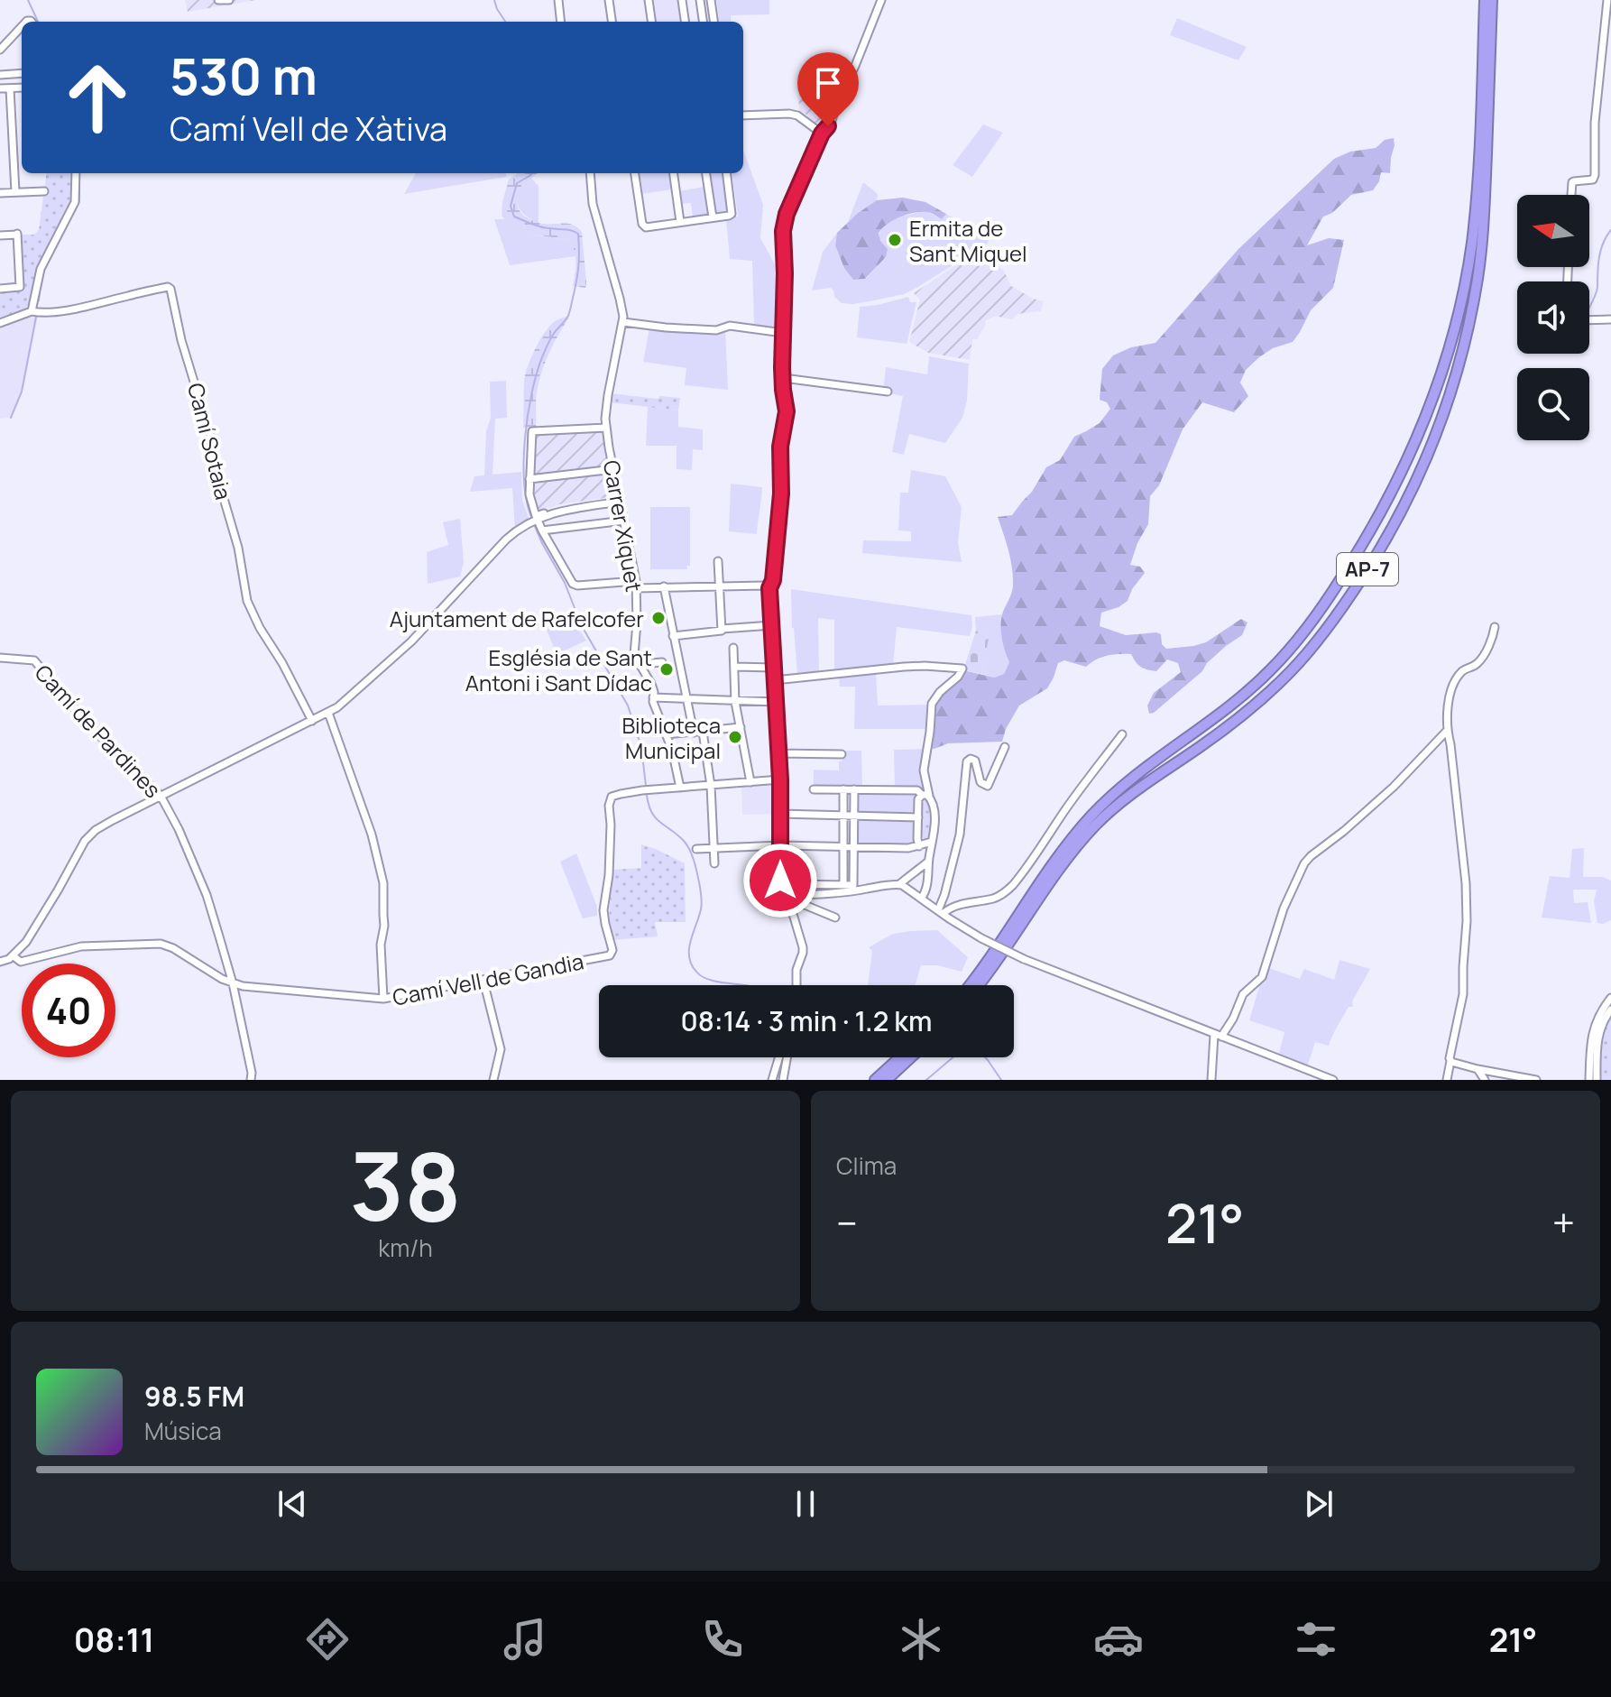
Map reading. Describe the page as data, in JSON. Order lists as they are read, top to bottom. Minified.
{"streets":{"highway":["AP-7"],"street":["Camí Sotaia","Carrer Xiquet","Camí de Pardines","Camí Vell de Gandia"]},"crossings":[["Carrer Xiquet","Camí Vell de Gandia"],["Camí de Pardines","Camí Vell de Gandia"]],"places":["Ermita de Sant Miquel","Ajuntament de Rafelcofer","Església de Sant Antoni i Sant Dídac","Biblioteca Municipal"],"north":"left","page":{"turn":["530 m","Camí Vell de Xàtiva"],"limit":"40","trip":"08:14 · 3 min · 1.2 km","tile":[["38","km/h"],"Clima"],"heat":["−","21°","+"],"song":["98.5 FM","Música"],"tabs":["08:11","21°"]}}
